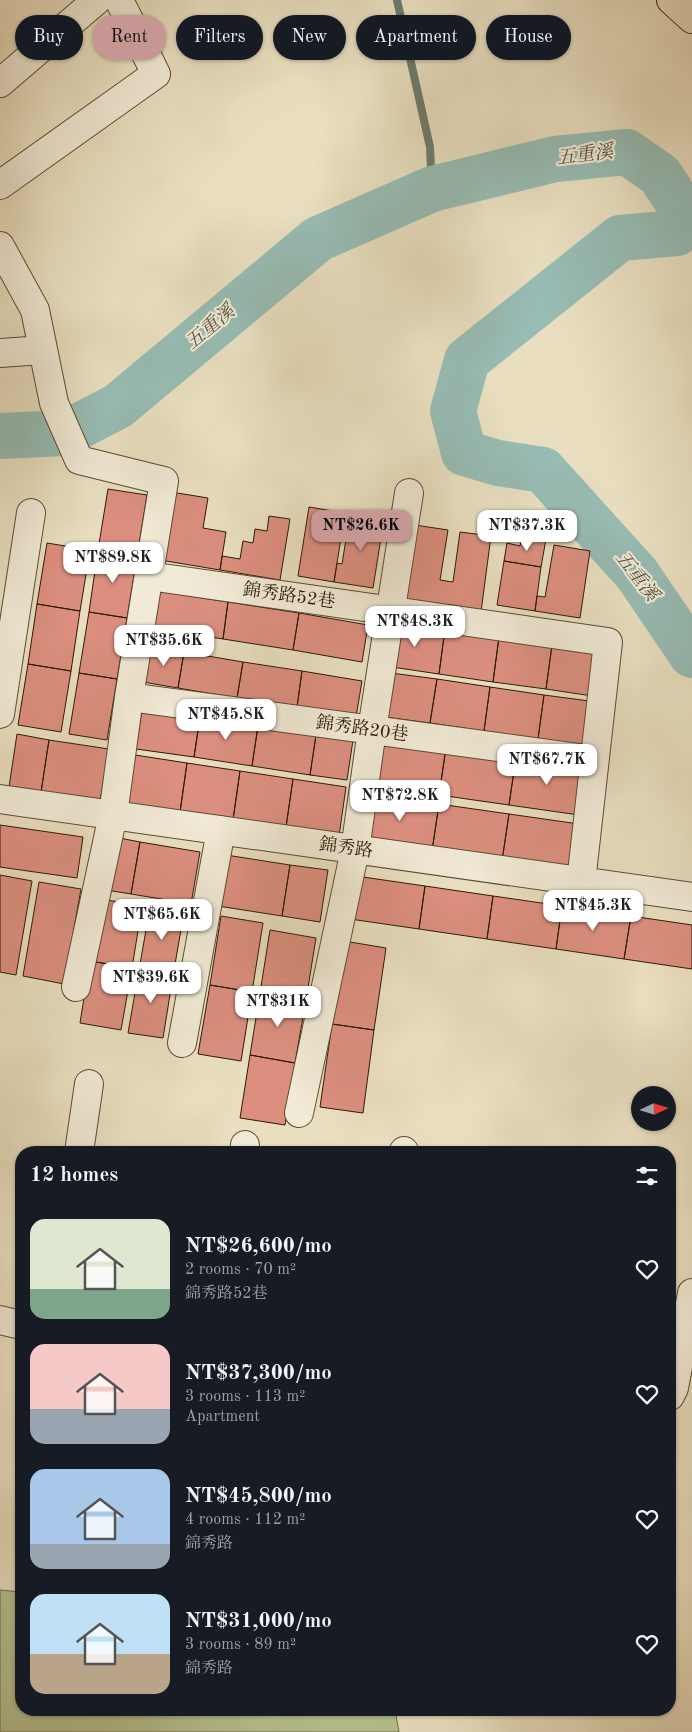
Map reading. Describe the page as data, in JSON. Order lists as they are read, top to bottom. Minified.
{"streets":{"street":["錦秀路52巷","錦秀路20巷","錦秀路"]},"crossings":[["錦秀路52巷","錦秀路20巷"]],"water":["五重溪"],"north":"right","page":{"chip":["Buy","Rent","Filters","New","Apartment","House"],"price":["NT$26.6K","NT$37.3K","NT$89.8K","NT$48.3K","NT$35.6K","NT$45.8K","NT$67.7K","NT$72.8K","NT$45.3K","NT$65.6K","NT$39.6K","NT$31K"],"heading":"12 homes","list":[{"name":"NT$26,600/mo","note":"2 rooms · 70 m² · 錦秀路52巷"},{"name":"NT$37,300/mo","note":"3 rooms · 113 m² · Apartment"},{"name":"NT$45,800/mo","note":"4 rooms · 112 m² · 錦秀路"},{"name":"NT$31,000/mo","note":"3 rooms · 89 m² · 錦秀路"}]}}
